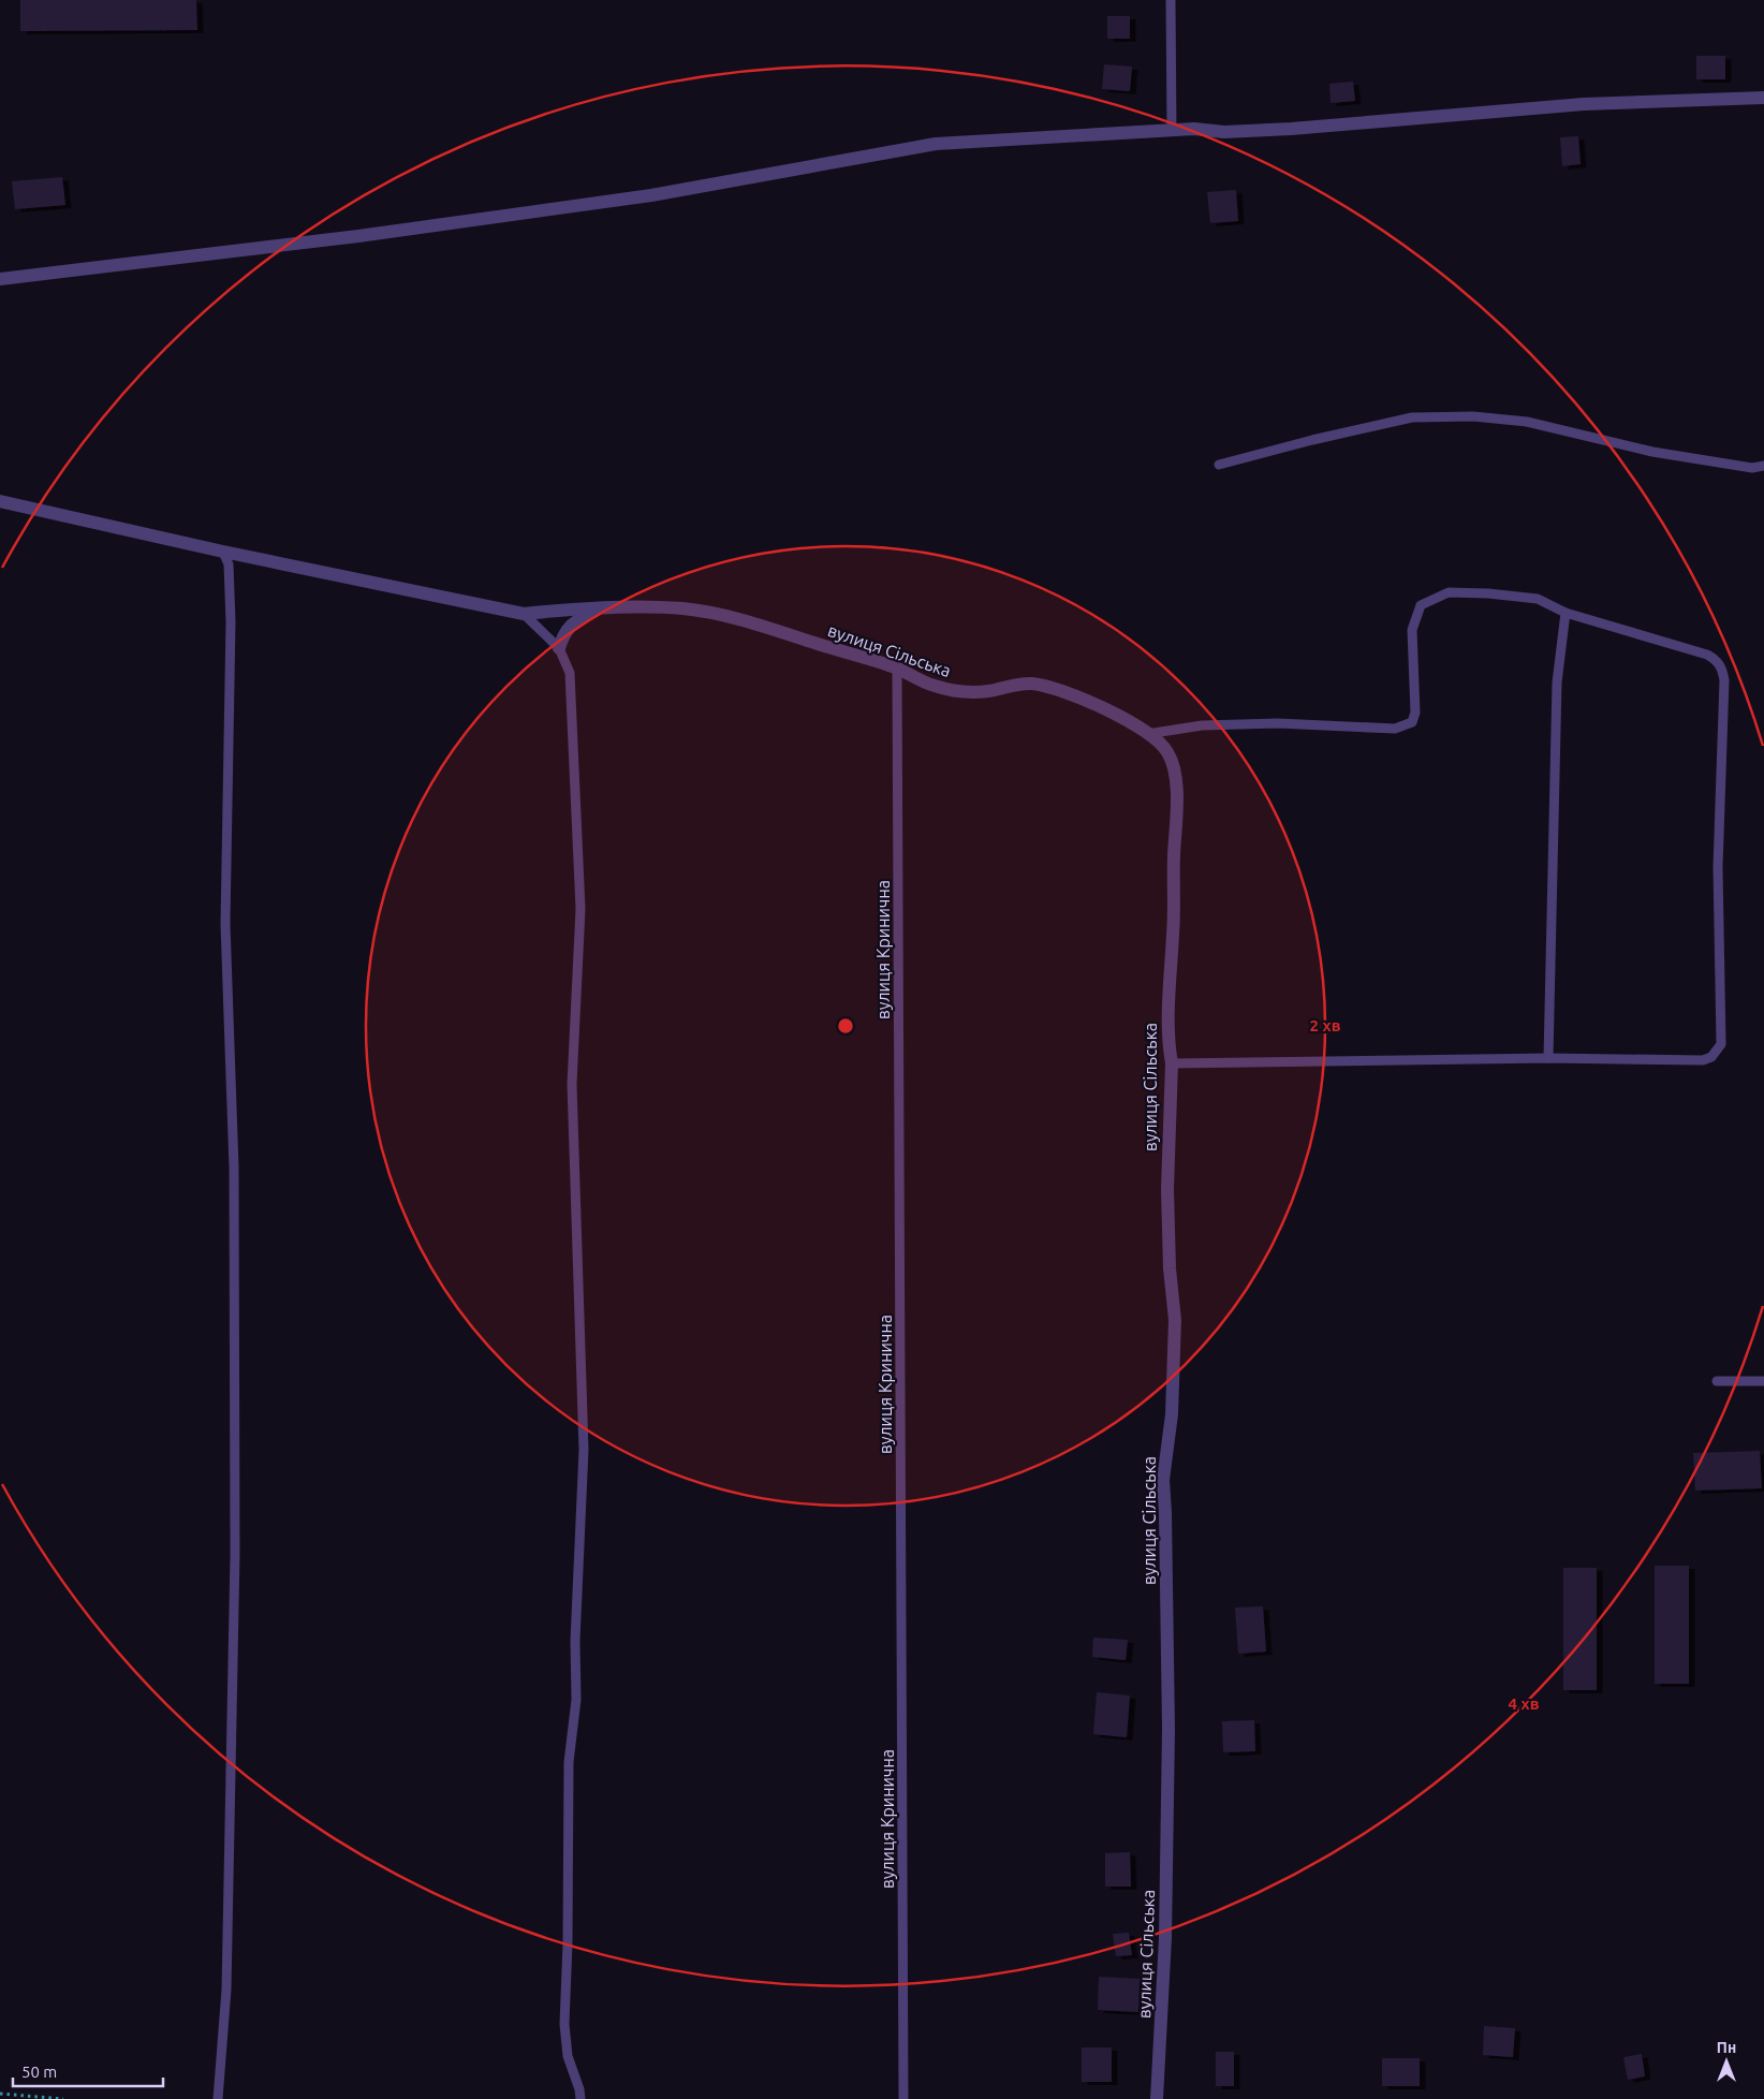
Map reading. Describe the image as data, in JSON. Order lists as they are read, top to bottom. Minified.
{"streets":{"street":["вулиця Сільська"],"lane":["вулиця Кринична"]},"crossings":[["вулиця Сільська","вулиця Кринична"]],"scale_bar":"50 m","north":"top","rings":["2 хв","4 хв"]}
